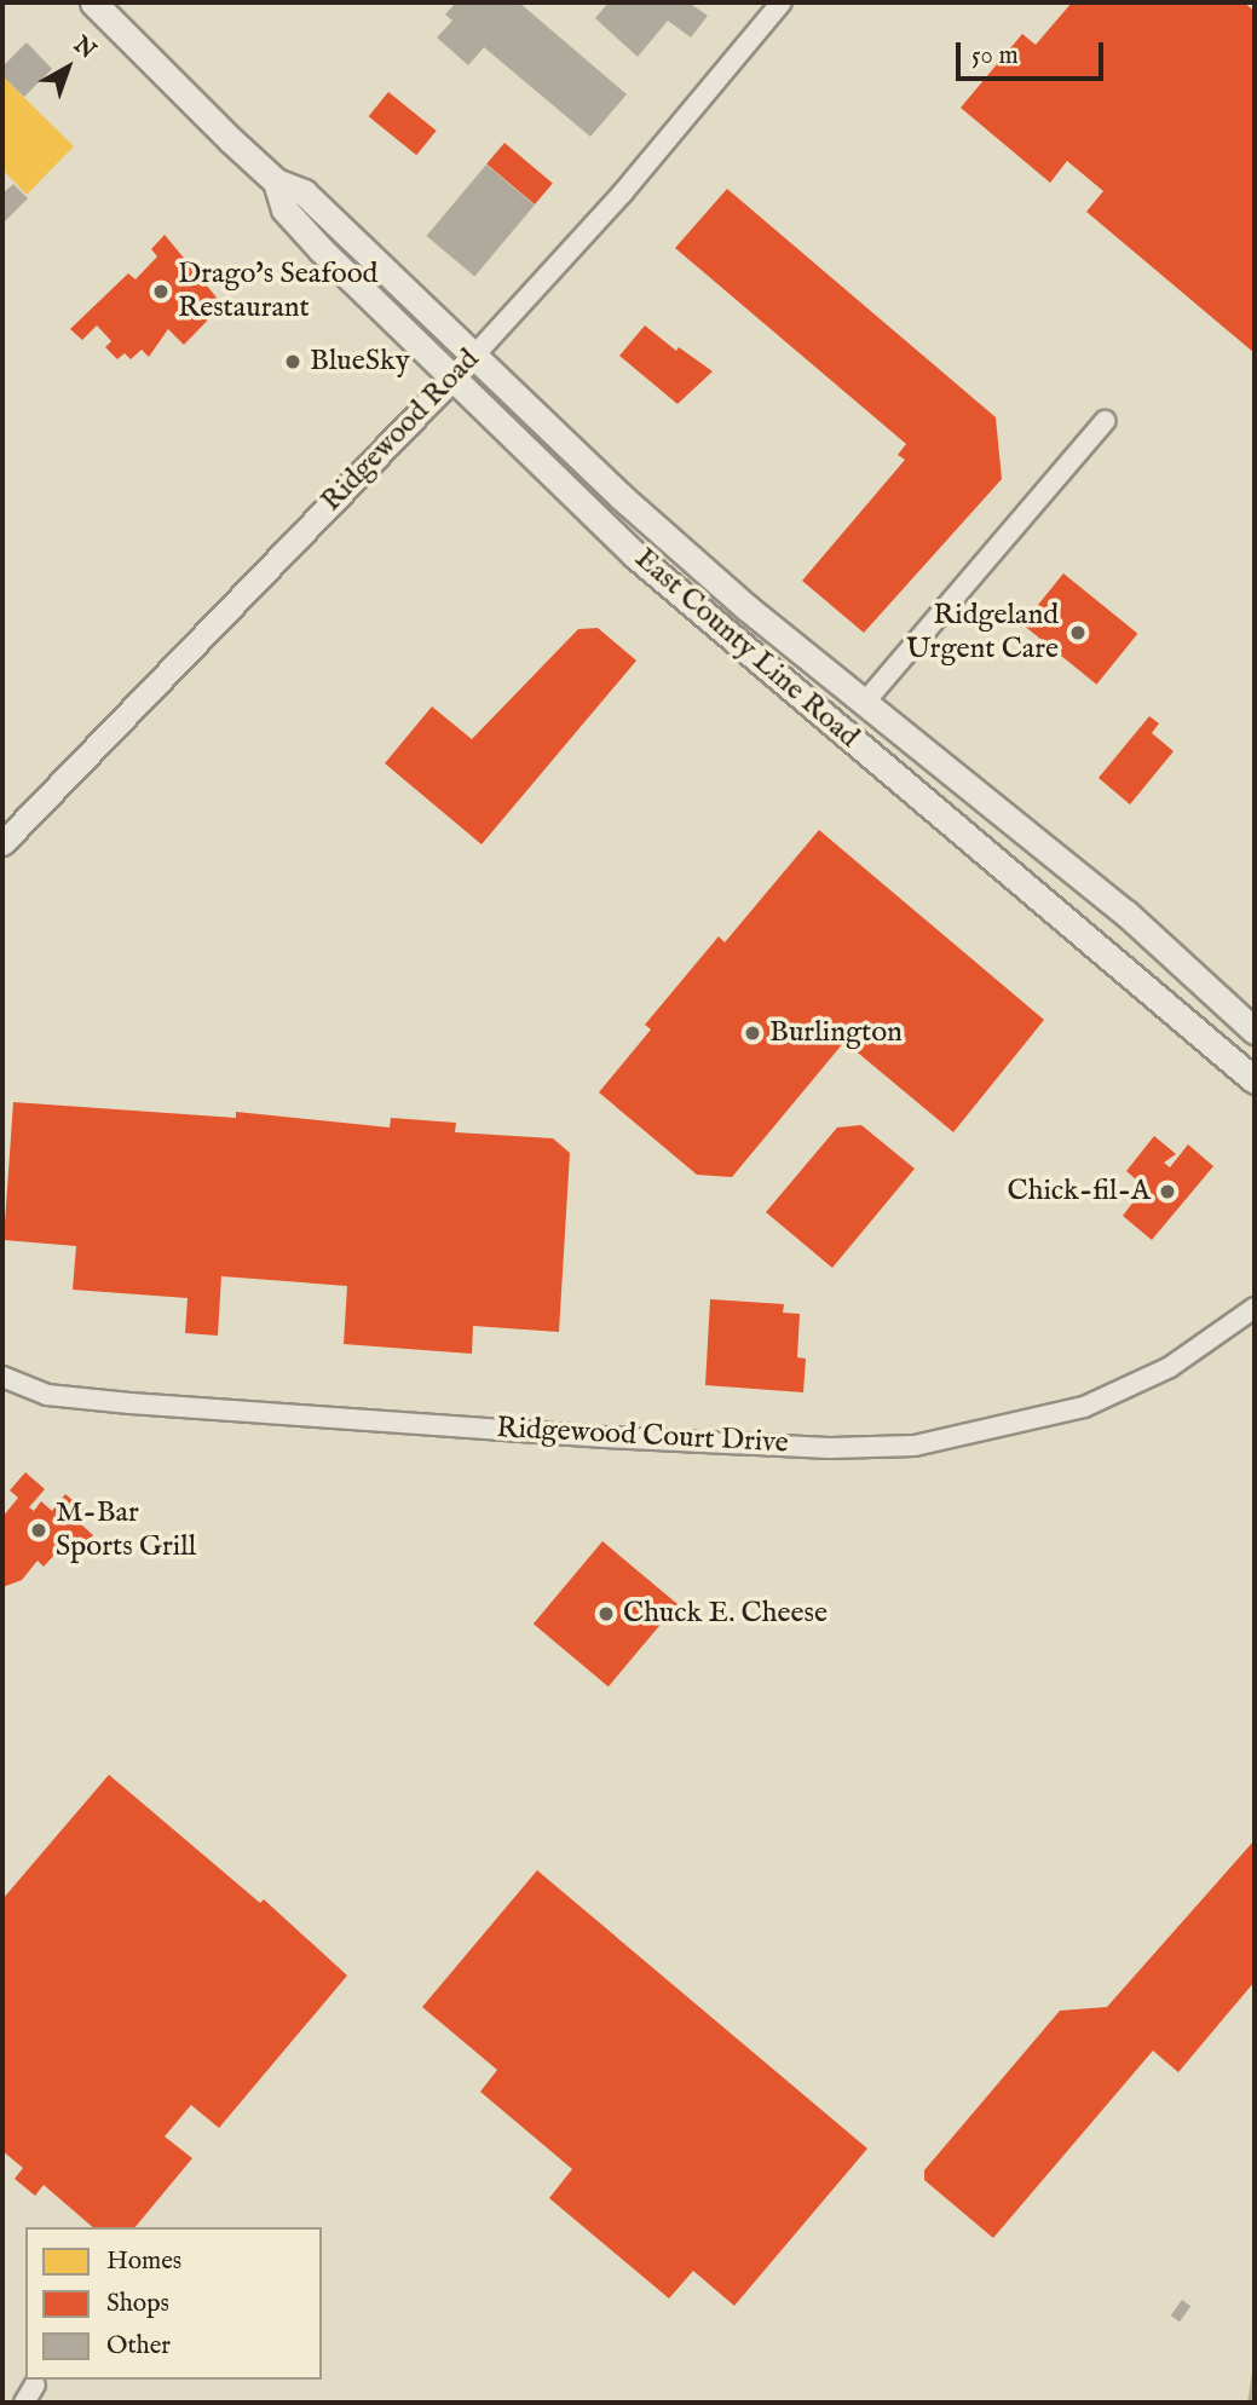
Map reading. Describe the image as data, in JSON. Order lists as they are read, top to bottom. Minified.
{"streets":{"main road":["East County Line Road"],"street":["Ridgewood Road","Ridgewood Court Drive"]},"crossings":[["Ridgewood Road","East County Line Road"]],"places":["Drago's Seafood Restaurant","BlueSky","Ridgeland Urgent Care","Burlington","Chick-fil-A","M-Bar Sports Grill","Chuck E. Cheese"],"legend":["Homes","Shops","Other"],"scale_bar":"50 m","north":"top right"}
